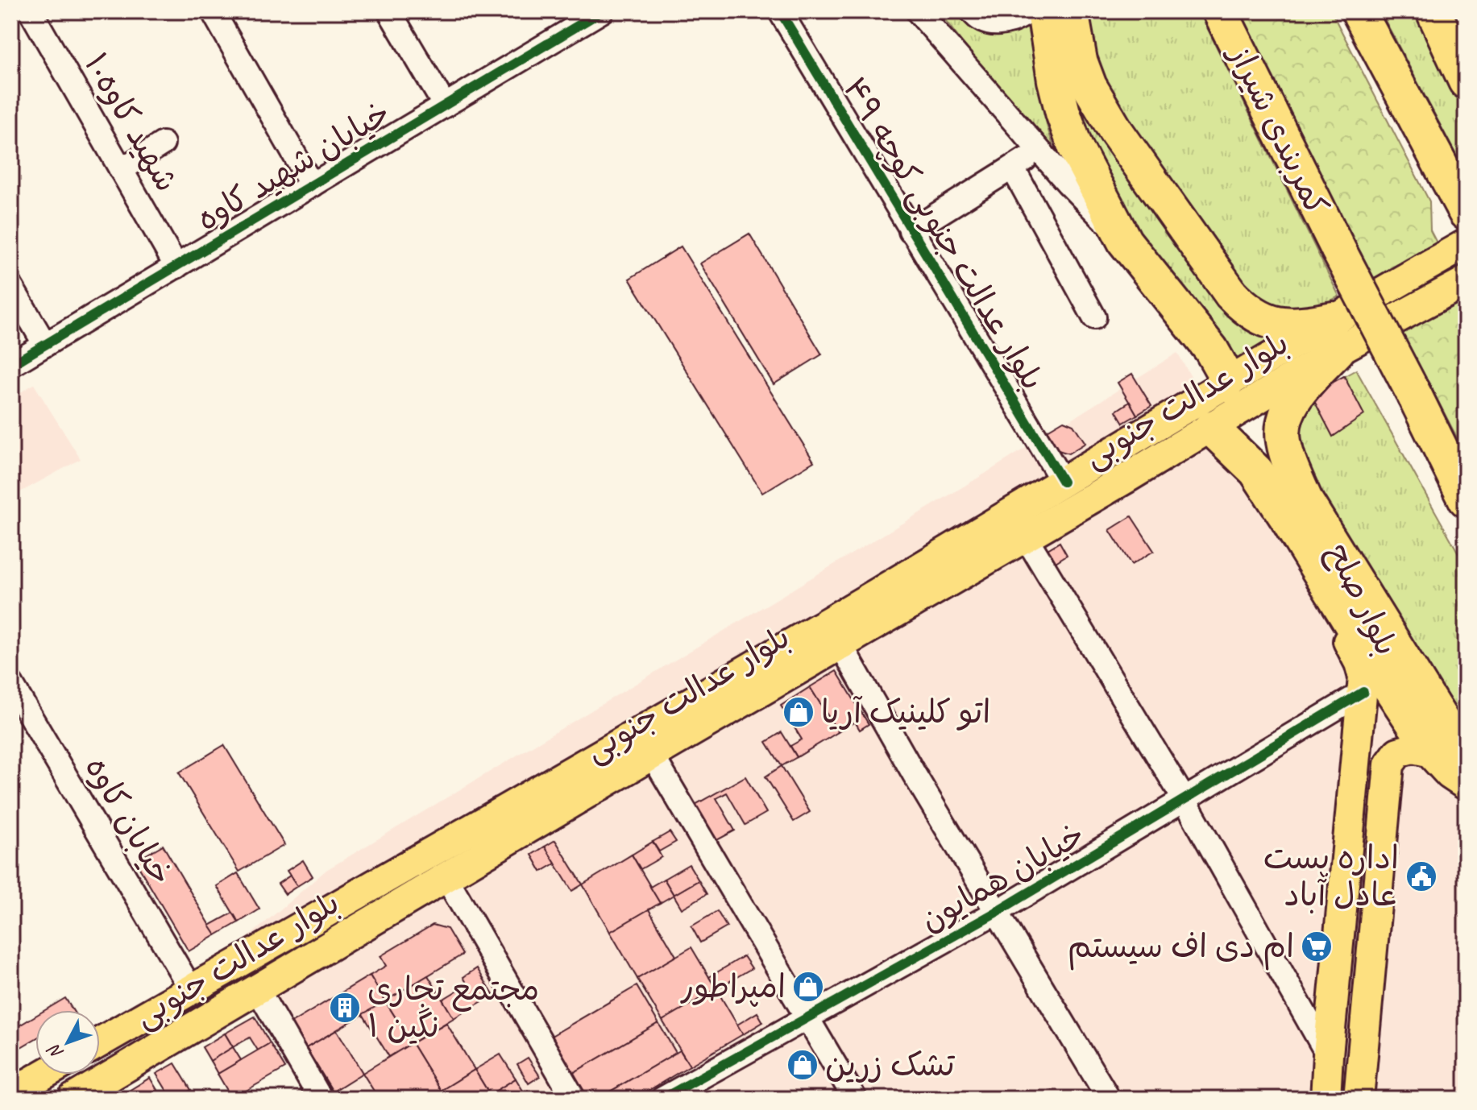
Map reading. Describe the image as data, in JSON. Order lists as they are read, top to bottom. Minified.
{"streets":{"highway":["کمربندی شیراز"],"main road":["بلوار عدالت جنوبی","بلوار صلح"],"street":["شهید کاوه۱۰","خیابان شهید کاوه","بلوار عدالت جنوبی کوچه ۴۹","خیابان کاوه","خیابان همایون"]},"crossings":[["شهید کاوه۱۰","خیابان شهید کاوه"],["بلوار عدالت جنوبی کوچه ۴۹","بلوار عدالت جنوبی"],["بلوار عدالت جنوبی","خیابان کاوه"],["بلوار صلح","خیابان همایون"]],"places":{"shop":["اتو کلینیک آریا","امپراطور","تشک زرین"],"public building":["اداره پست عادل آباد"],"supermarket":["ام دی اف سیستم"],"building":["مجتمع تجاری نگین ۱"]},"north":"bottom left"}
